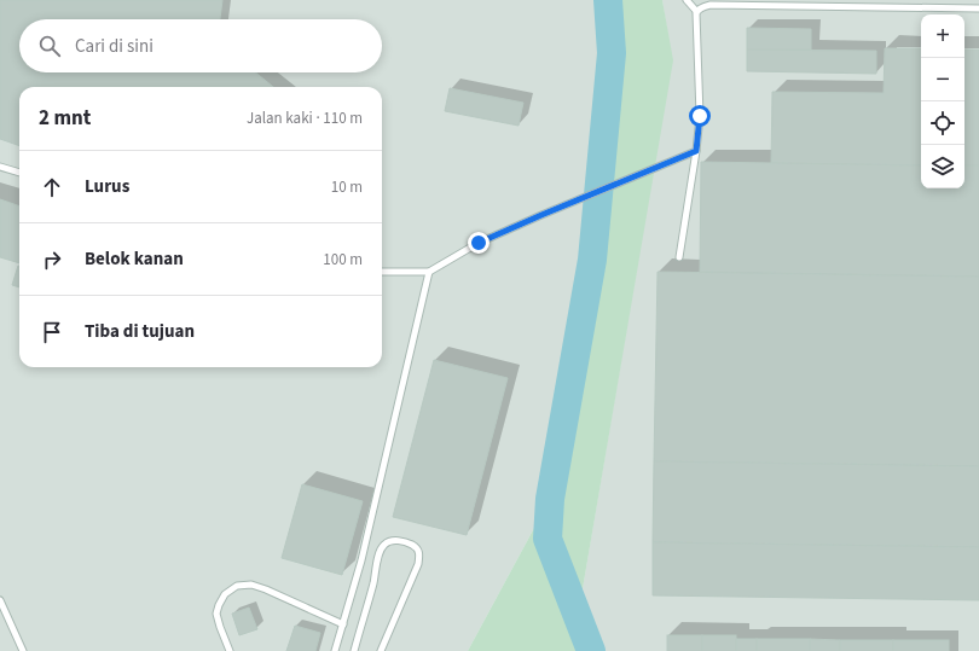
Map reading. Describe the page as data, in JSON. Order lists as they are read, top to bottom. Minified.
{"page":{"map_buttons":["+","−"],"search":"Cari di sini","heading":["2 mnt","Jalan kaki · 110 m"],"list":[["Lurus","10 m"],["Belok kanan","100 m"],"Tiba di tujuan"]}}
